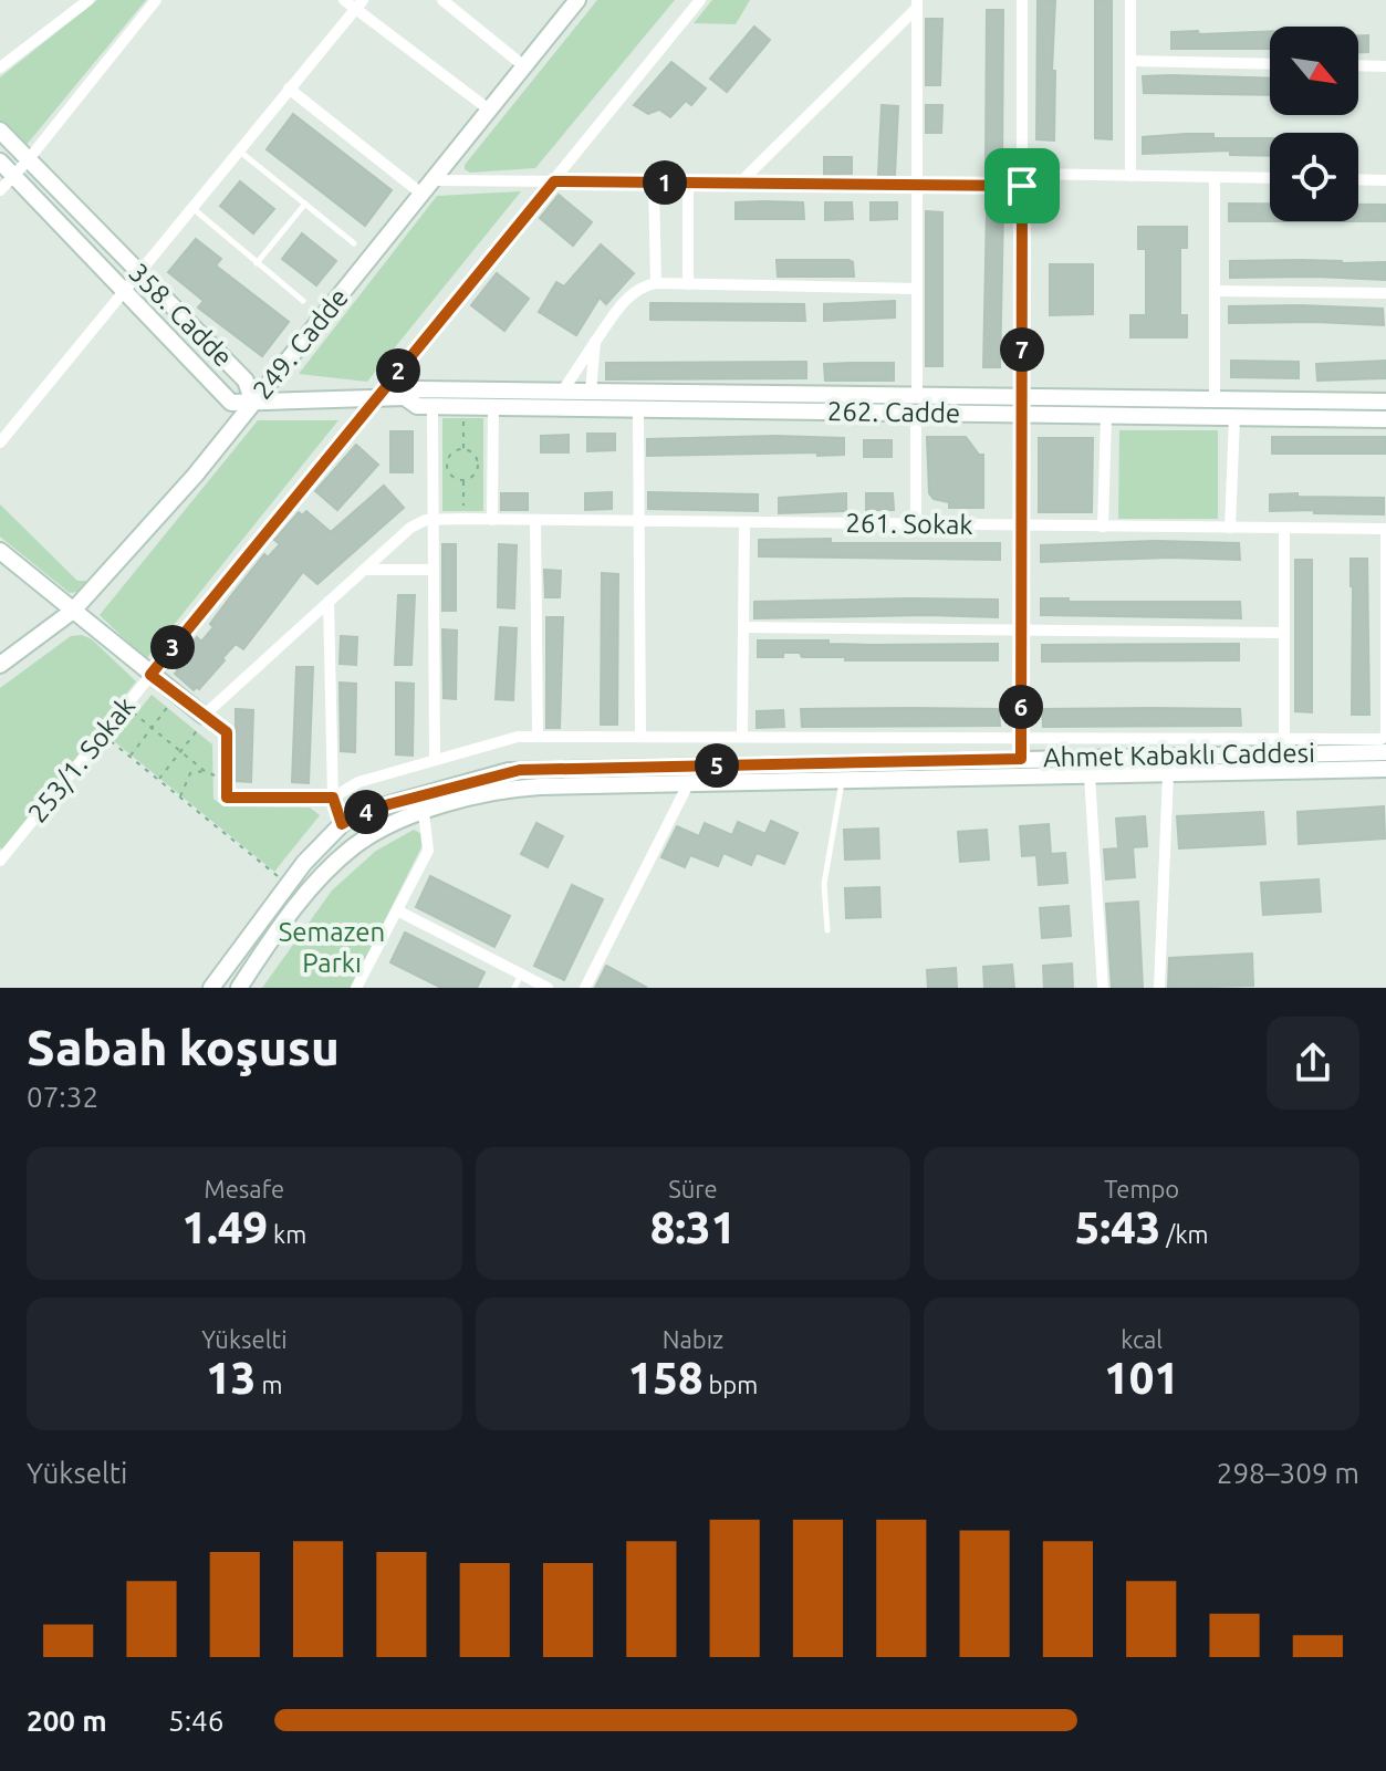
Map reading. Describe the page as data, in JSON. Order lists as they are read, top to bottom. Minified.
{"streets":{"street":["358. Cadde","249. Cadde","262. Cadde","261. Sokak","Ahmet Kabaklı Caddesi","253/1. Sokak"]},"crossings":[["358. Cadde","249. Cadde"],["358. Cadde","262. Cadde"],["249. Cadde","262. Cadde"],["262. Cadde","253/1. Sokak"]],"parks":["Semazen Parkı"],"north":"bottom right","page":{"pins":["1","7","2","3","6","5","4"],"heading":["Sabah koşusu","07:32"],"stats":[["Mesafe","1.49 km"],["Süre","8:31"],["Tempo","5:43 /km"],["Yükselti","13 m"],["Nabız","158 bpm"],["kcal","101"]],"chart":["Yükselti","298–309 m"],"list":[{"name":"200 m","note":"5:46"}]}}
